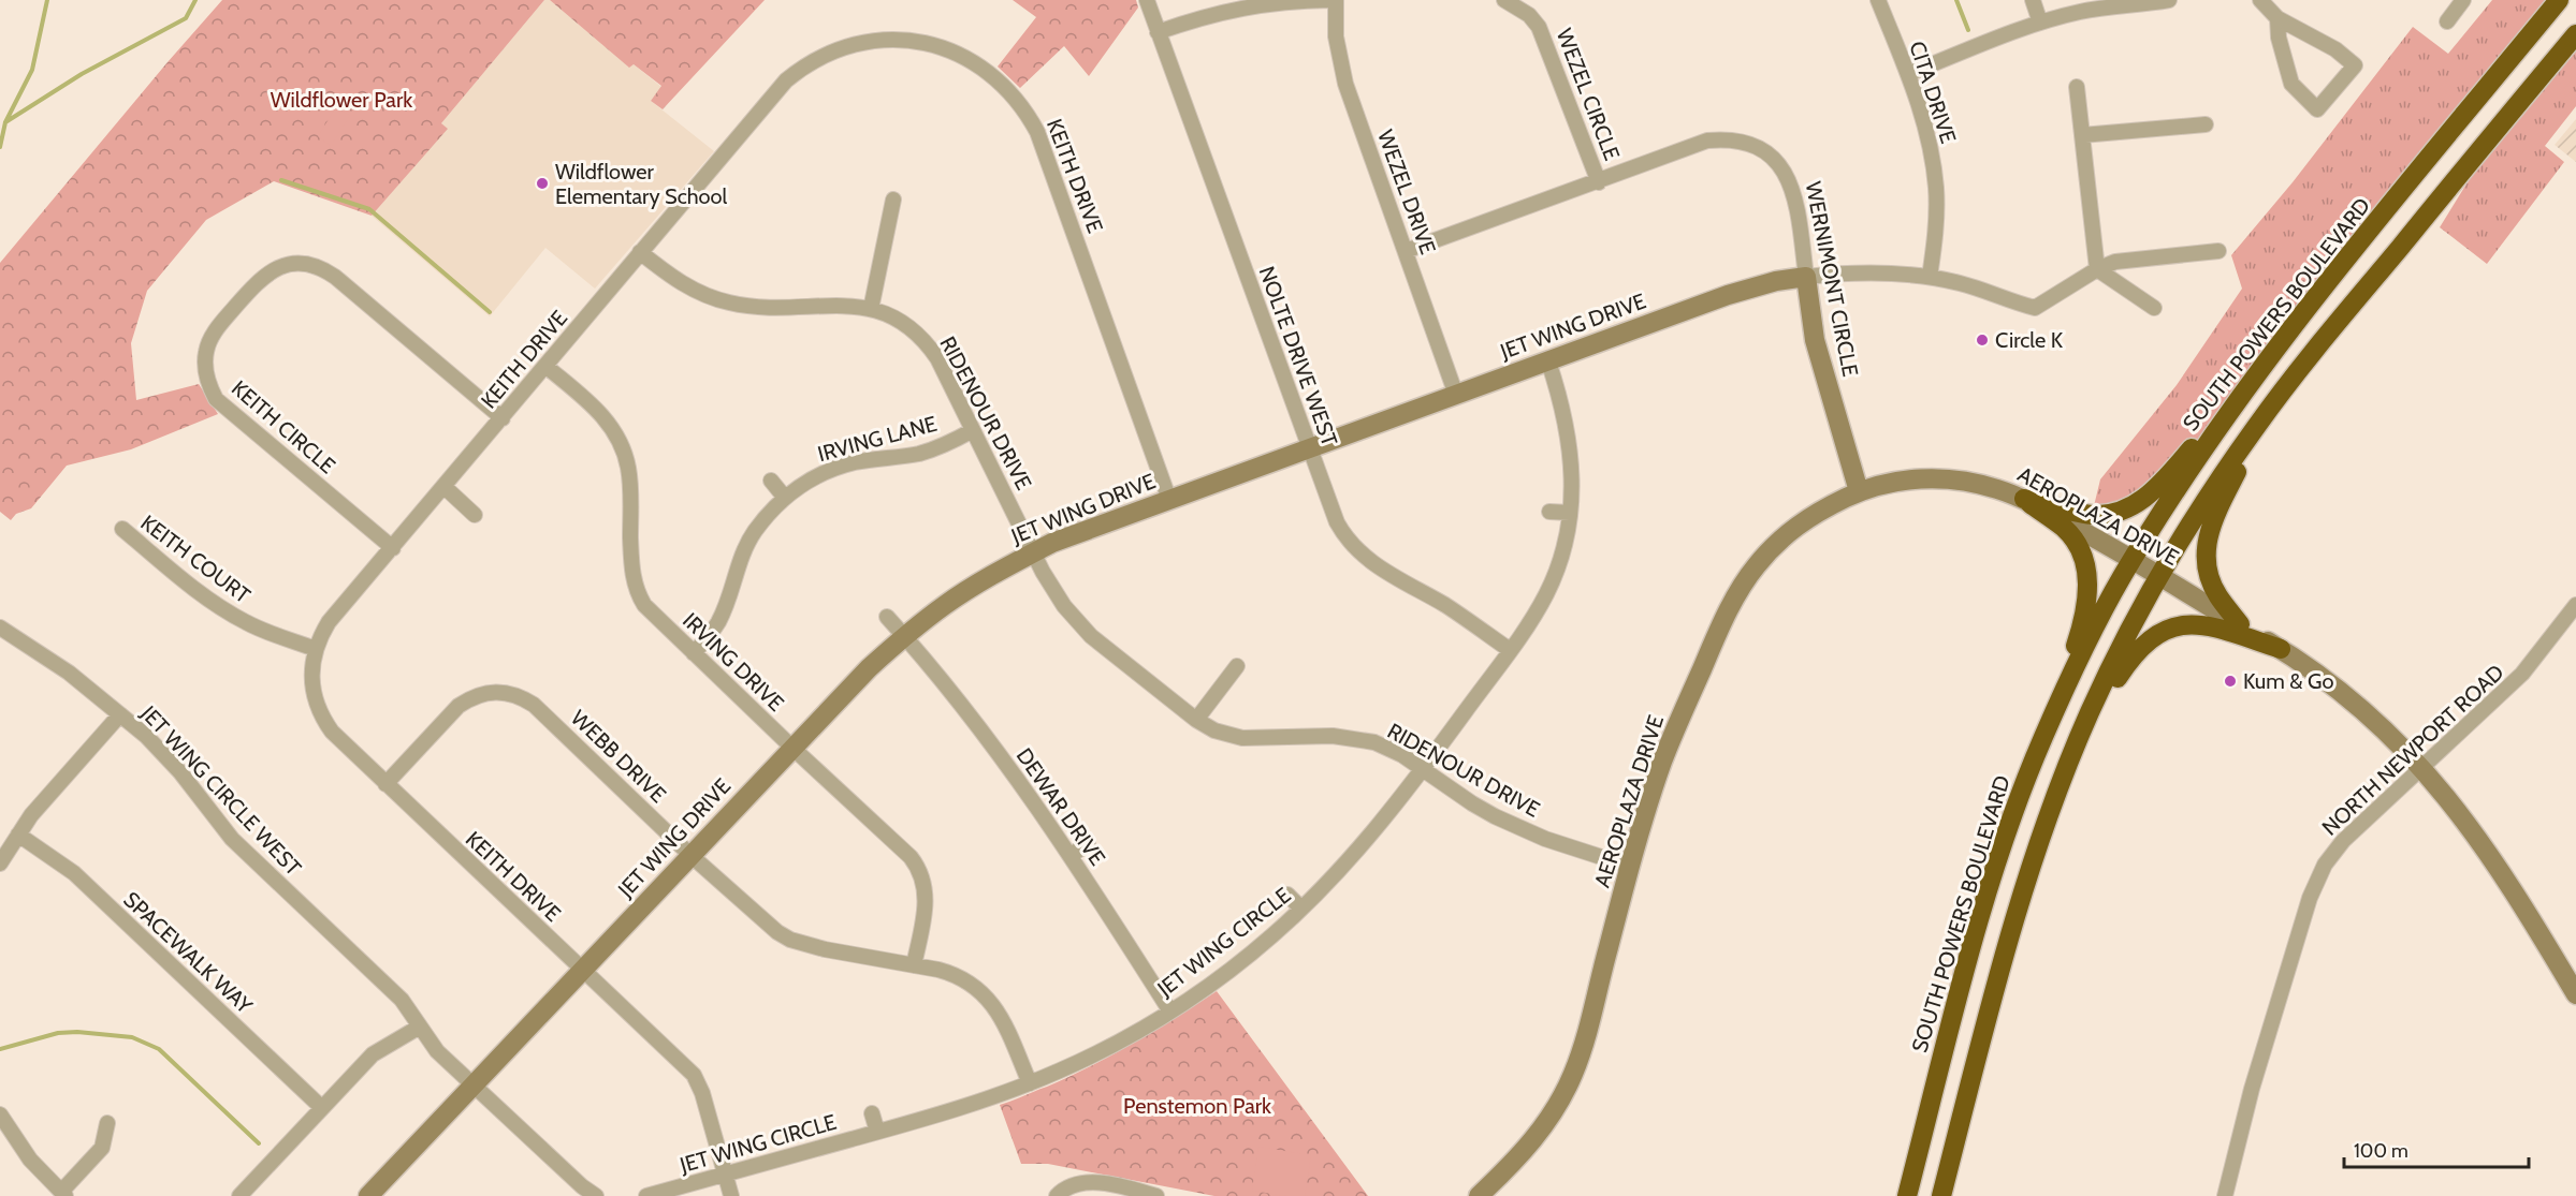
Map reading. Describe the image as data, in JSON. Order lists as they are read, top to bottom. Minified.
{"streets":{"highway":["SOUTH POWERS BOULEVARD"],"main road":["WERNIMONT CIRCLE","JET WING DRIVE","AEROPLAZA DRIVE"],"street":["CITA DRIVE","WEZEL CIRCLE","KEITH DRIVE","WEZEL DRIVE","NOLTE DRIVE WEST","RIDENOUR DRIVE","KEITH CIRCLE","IRVING LANE","KEITH COURT","IRVING DRIVE","NORTH NEWPORT ROAD","WEBB DRIVE","JET WING CIRCLE WEST","DEWAR DRIVE","JET WING CIRCLE","SPACEWALK WAY"]},"crossings":[["CITA DRIVE","JET WING DRIVE"],["WEZEL CIRCLE","WERNIMONT CIRCLE"],["KEITH DRIVE","JET WING DRIVE"],["KEITH DRIVE","RIDENOUR DRIVE"],["KEITH DRIVE","KEITH CIRCLE"],["KEITH DRIVE","KEITH COURT"],["KEITH DRIVE","IRVING DRIVE"],["KEITH DRIVE","WEBB DRIVE"],["KEITH DRIVE","JET WING CIRCLE"],["WEZEL DRIVE","WERNIMONT CIRCLE"],["WEZEL DRIVE","JET WING DRIVE"],["WERNIMONT CIRCLE","JET WING DRIVE"],["WERNIMONT CIRCLE","AEROPLAZA DRIVE"],["SOUTH POWERS BOULEVARD","AEROPLAZA DRIVE"],["JET WING DRIVE","NOLTE DRIVE WEST"],["JET WING DRIVE","RIDENOUR DRIVE"],["JET WING DRIVE","IRVING DRIVE"],["JET WING DRIVE","WEBB DRIVE"],["JET WING DRIVE","JET WING CIRCLE WEST"],["JET WING DRIVE","DEWAR DRIVE"],["JET WING DRIVE","JET WING CIRCLE"],["NOLTE DRIVE WEST","JET WING CIRCLE"],["RIDENOUR DRIVE","IRVING LANE"],["RIDENOUR DRIVE","AEROPLAZA DRIVE"],["RIDENOUR DRIVE","JET WING CIRCLE"],["IRVING LANE","IRVING DRIVE"],["AEROPLAZA DRIVE","NORTH NEWPORT ROAD"],["IRVING DRIVE","WEBB DRIVE"],["WEBB DRIVE","JET WING CIRCLE"],["DEWAR DRIVE","JET WING CIRCLE"]],"parks":["Wildflower Park","Penstemon Park"],"places":["Wildflower Elementary School","Circle K","Kum & Go"],"scale_bar":"100 m"}
